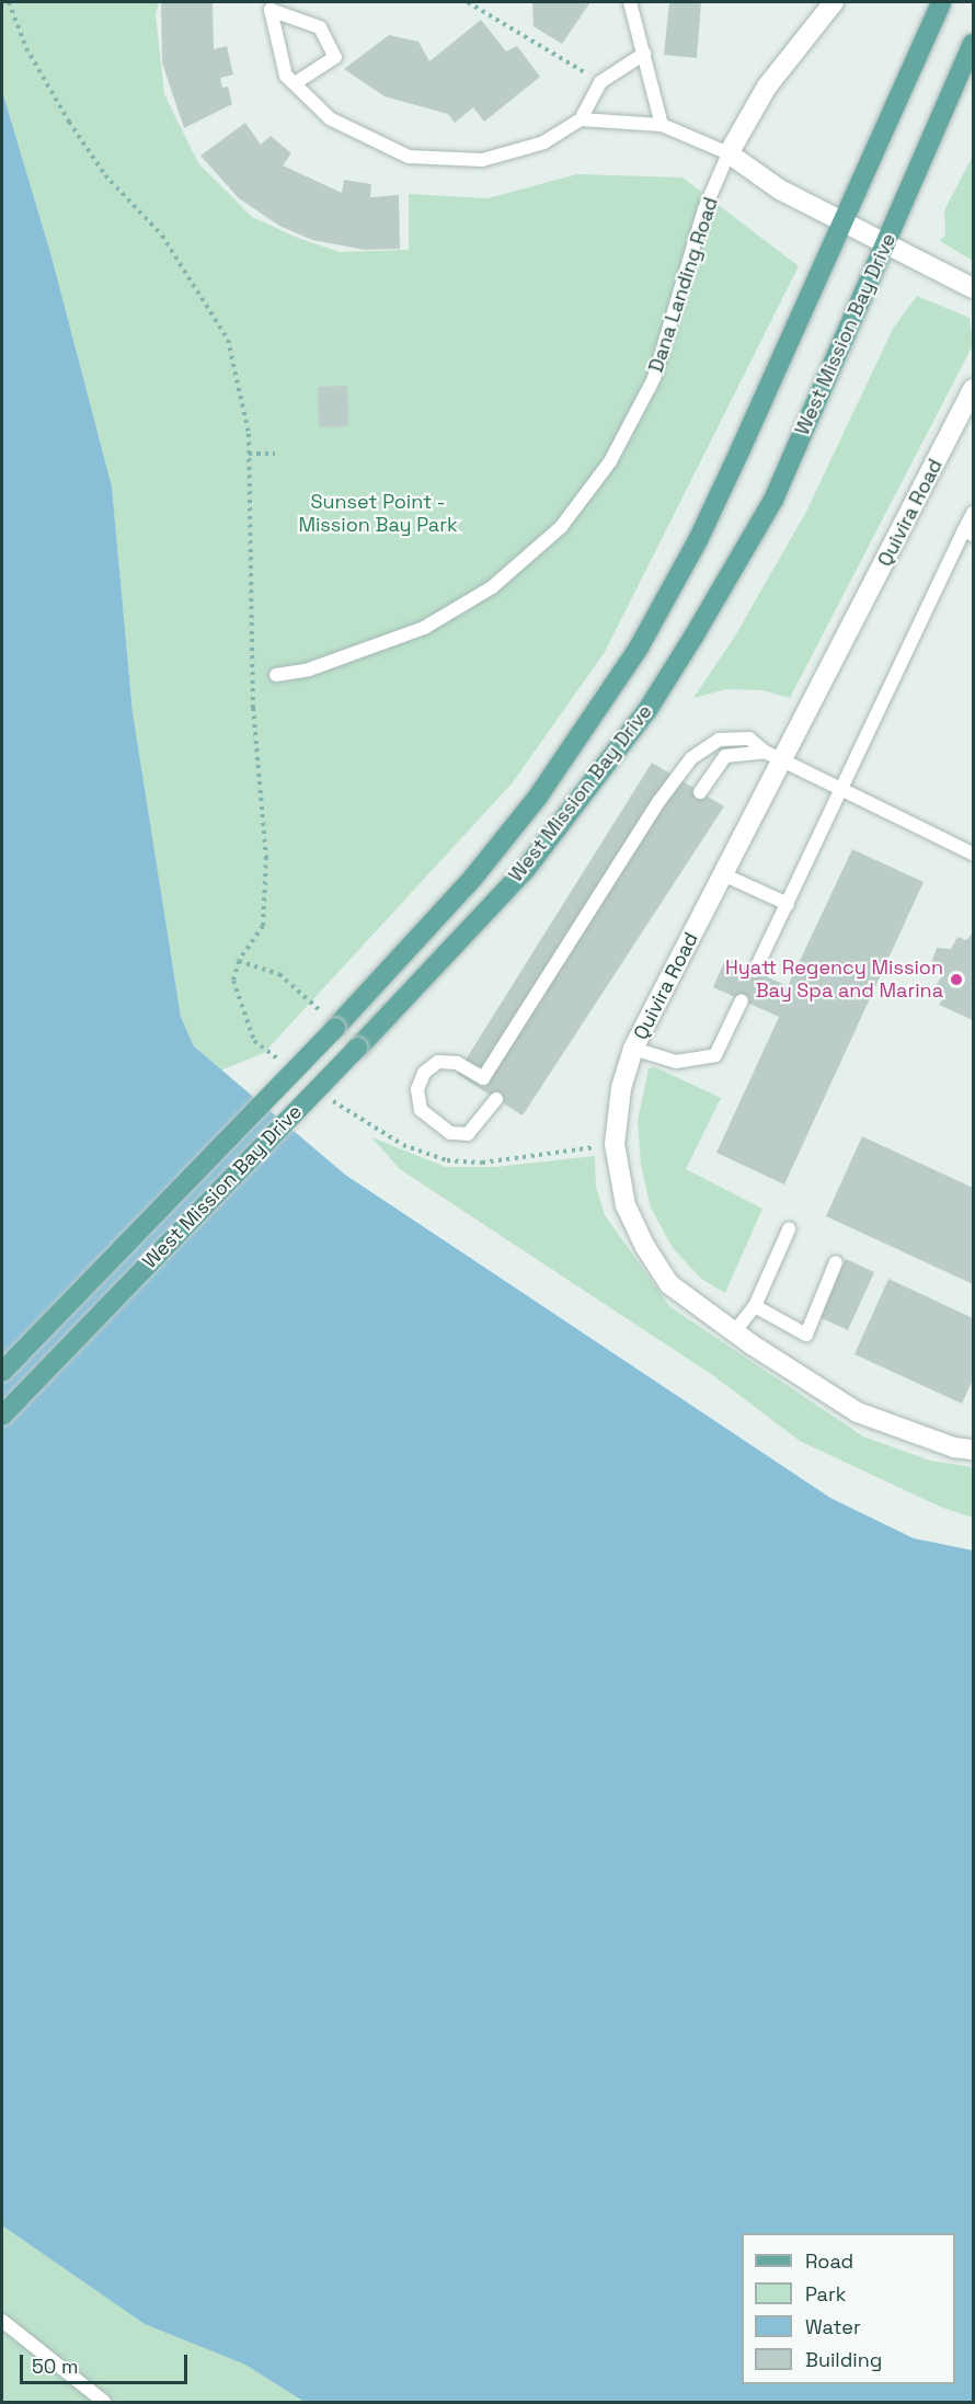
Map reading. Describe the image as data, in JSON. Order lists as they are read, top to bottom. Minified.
{"streets":{"main road":["West Mission Bay Drive"],"street":["Dana Landing Road","Quivira Road"]},"parks":["Sunset Point - Mission Bay Park"],"places":["Hyatt Regency Mission Bay Spa and Marina"],"legend":["Road","Park","Water","Building"],"scale_bar":"50 m"}
